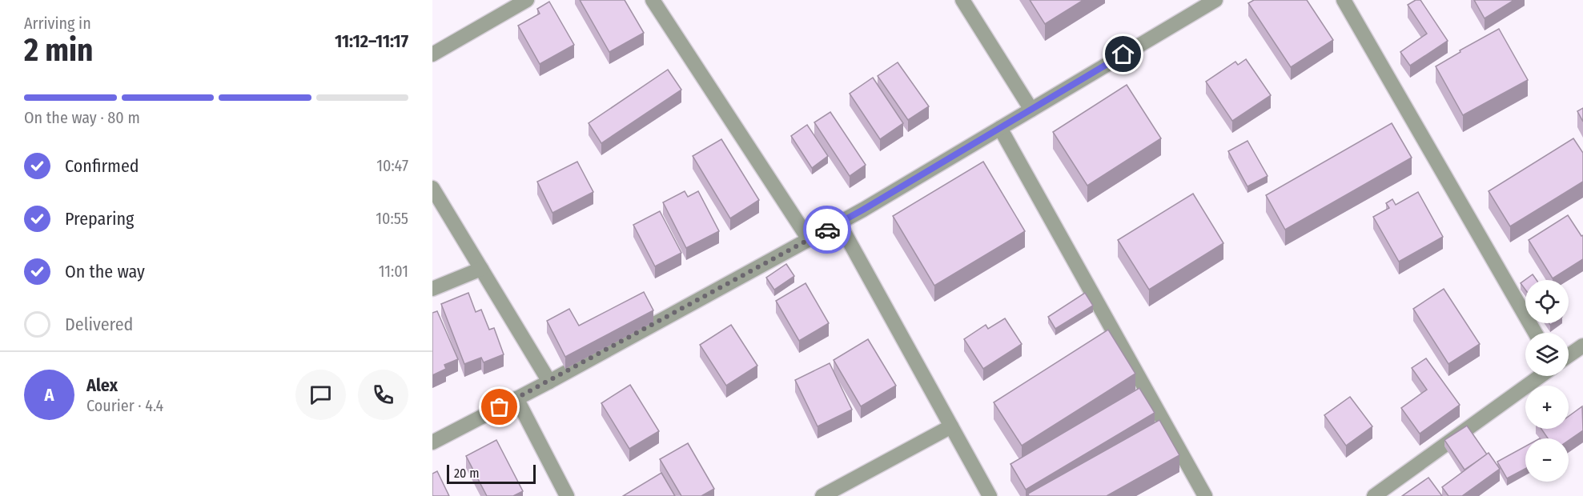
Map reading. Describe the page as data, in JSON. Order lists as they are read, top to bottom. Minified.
{"scale_bar":"20 m","page":{"heading":["2 min","Arriving in","11:12–11:17"],"panel":["Alex","Courier · 4.4"],"bar":"On the way · 80 m","list":[["Confirmed","10:47"],["Preparing","10:55"],["On the way","11:01"],"Delivered"],"map_buttons":["+","−"],"round":"A","scale":"20 m"}}
